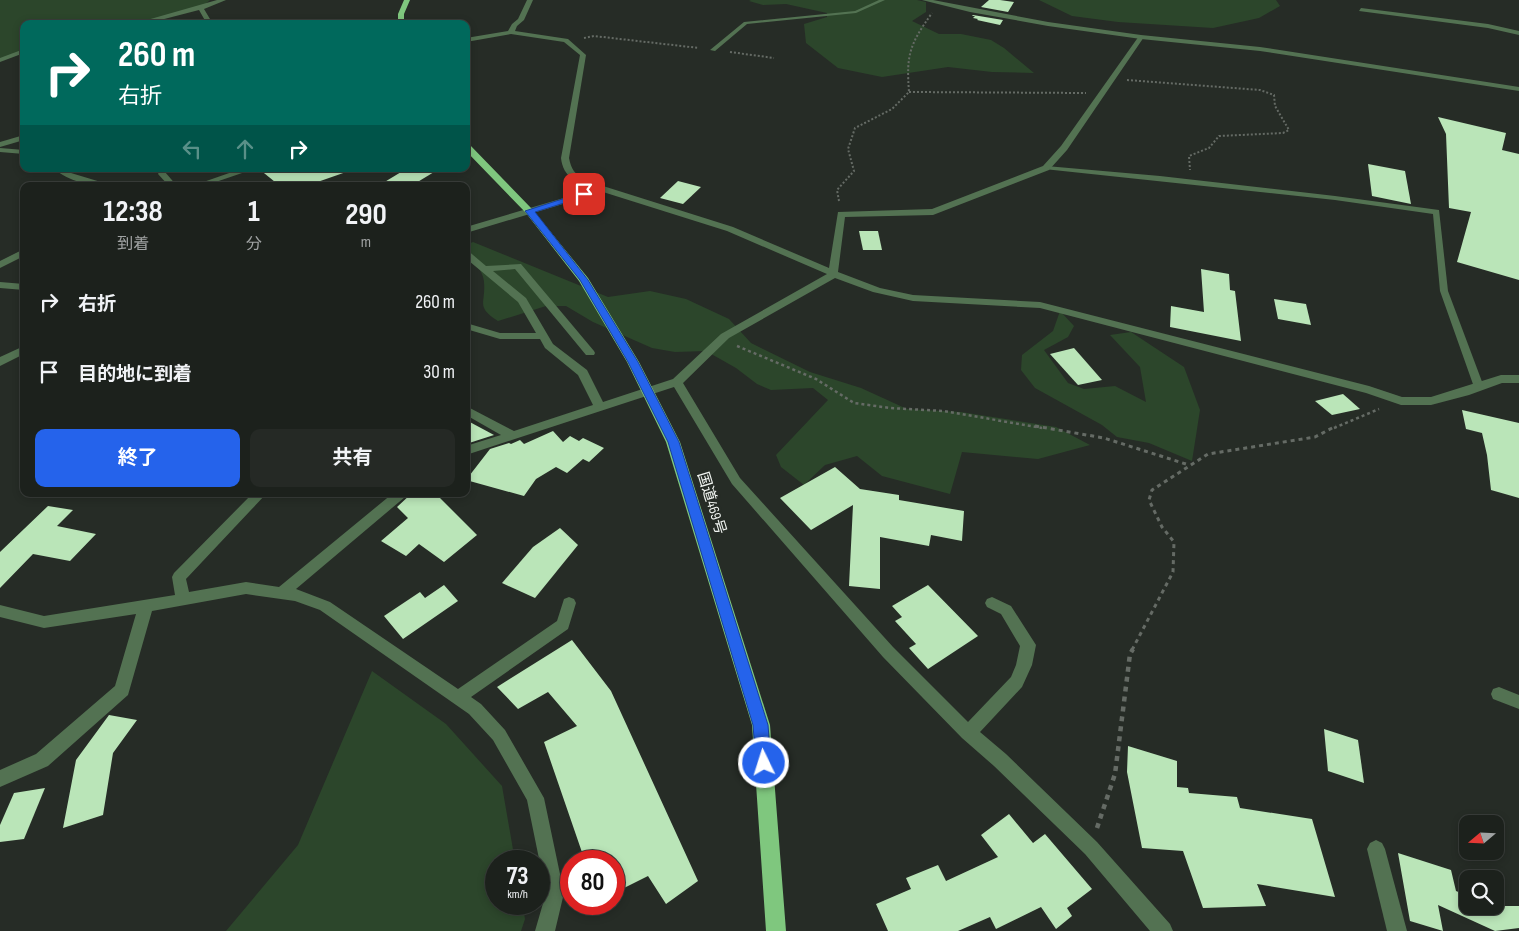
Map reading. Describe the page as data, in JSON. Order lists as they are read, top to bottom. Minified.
{"streets":{"highway":["国道469号"]},"north":"left","page":{"turn":["260 m","右折"],"eta":["12:38","到着","1","分","290","m"],"list":[{"name":"右折","value":"260 m"},{"name":"目的地に到着","value":"30 m"}],"buttons":["終了","共有"],"speed":"73 km/h","limit":"80"}}
